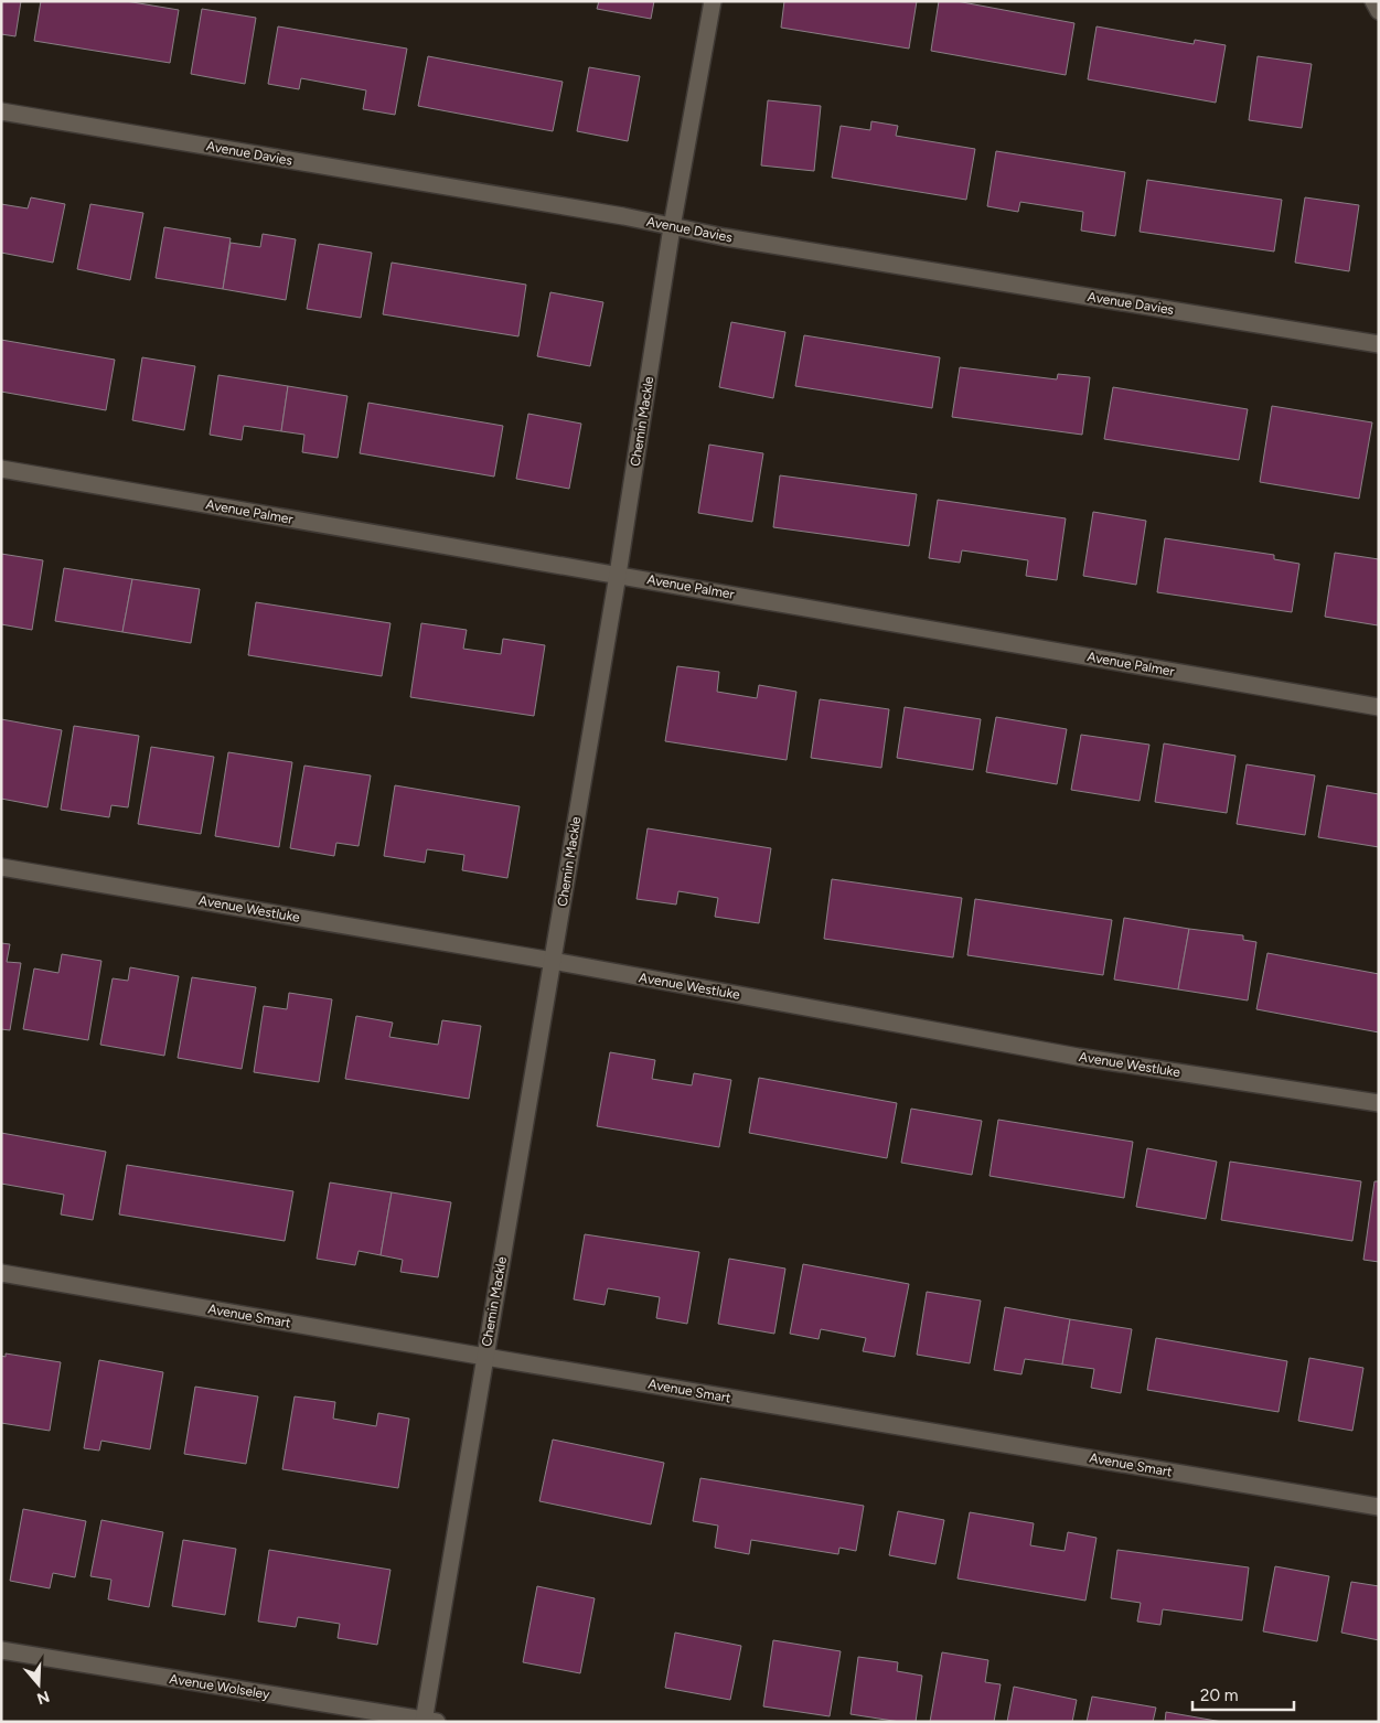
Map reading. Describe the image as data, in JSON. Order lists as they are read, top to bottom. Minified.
{"streets":{"street":["Avenue Davies","Chemin Mackle","Avenue Palmer","Avenue Westluke","Avenue Smart","Avenue Wolseley"]},"crossings":[["Avenue Davies","Chemin Mackle"],["Chemin Mackle","Avenue Palmer"],["Chemin Mackle","Avenue Westluke"],["Chemin Mackle","Avenue Smart"],["Chemin Mackle","Avenue Wolseley"]],"scale_bar":"20 m","north":"bottom"}
